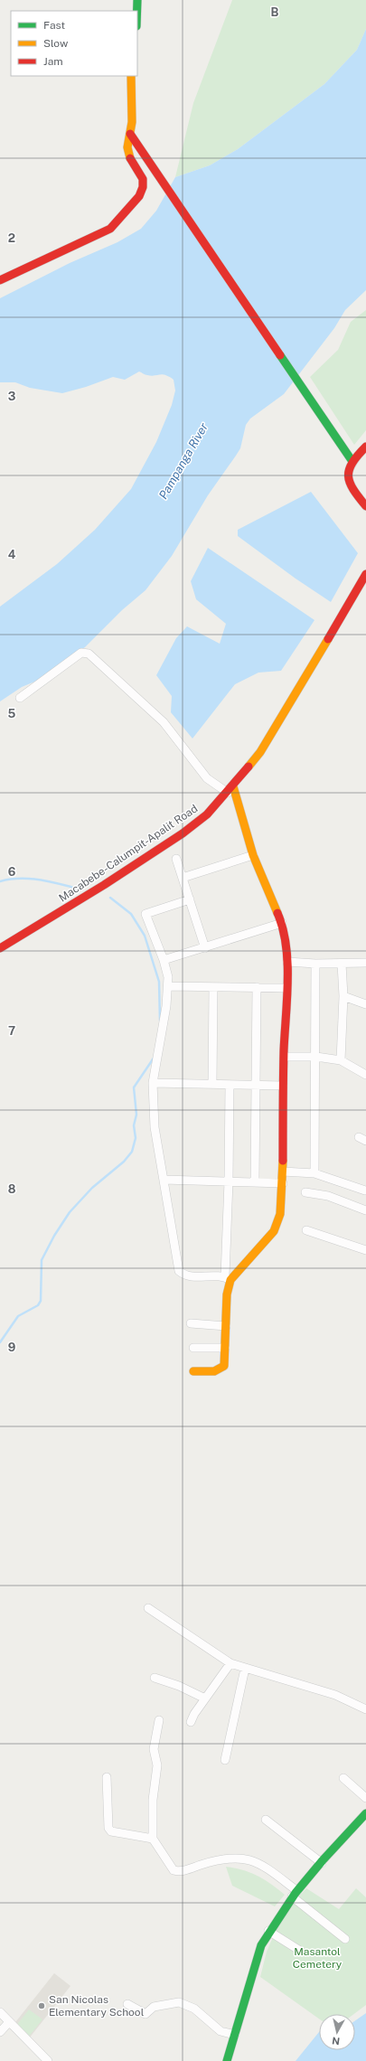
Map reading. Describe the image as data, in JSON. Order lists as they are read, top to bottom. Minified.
{"streets":{"main road":["Macabebe-Calumpit-Apalit Road"]},"water":["Pampanga River"],"parks":["Masantol Cemetery"],"places":["San Nicolas Elementary School"],"legend":["Fast","Slow","Jam"],"north":"bottom","grid":{"columns":["B"],"rows":["2","3","4","5","6","7","8","9"]}}
